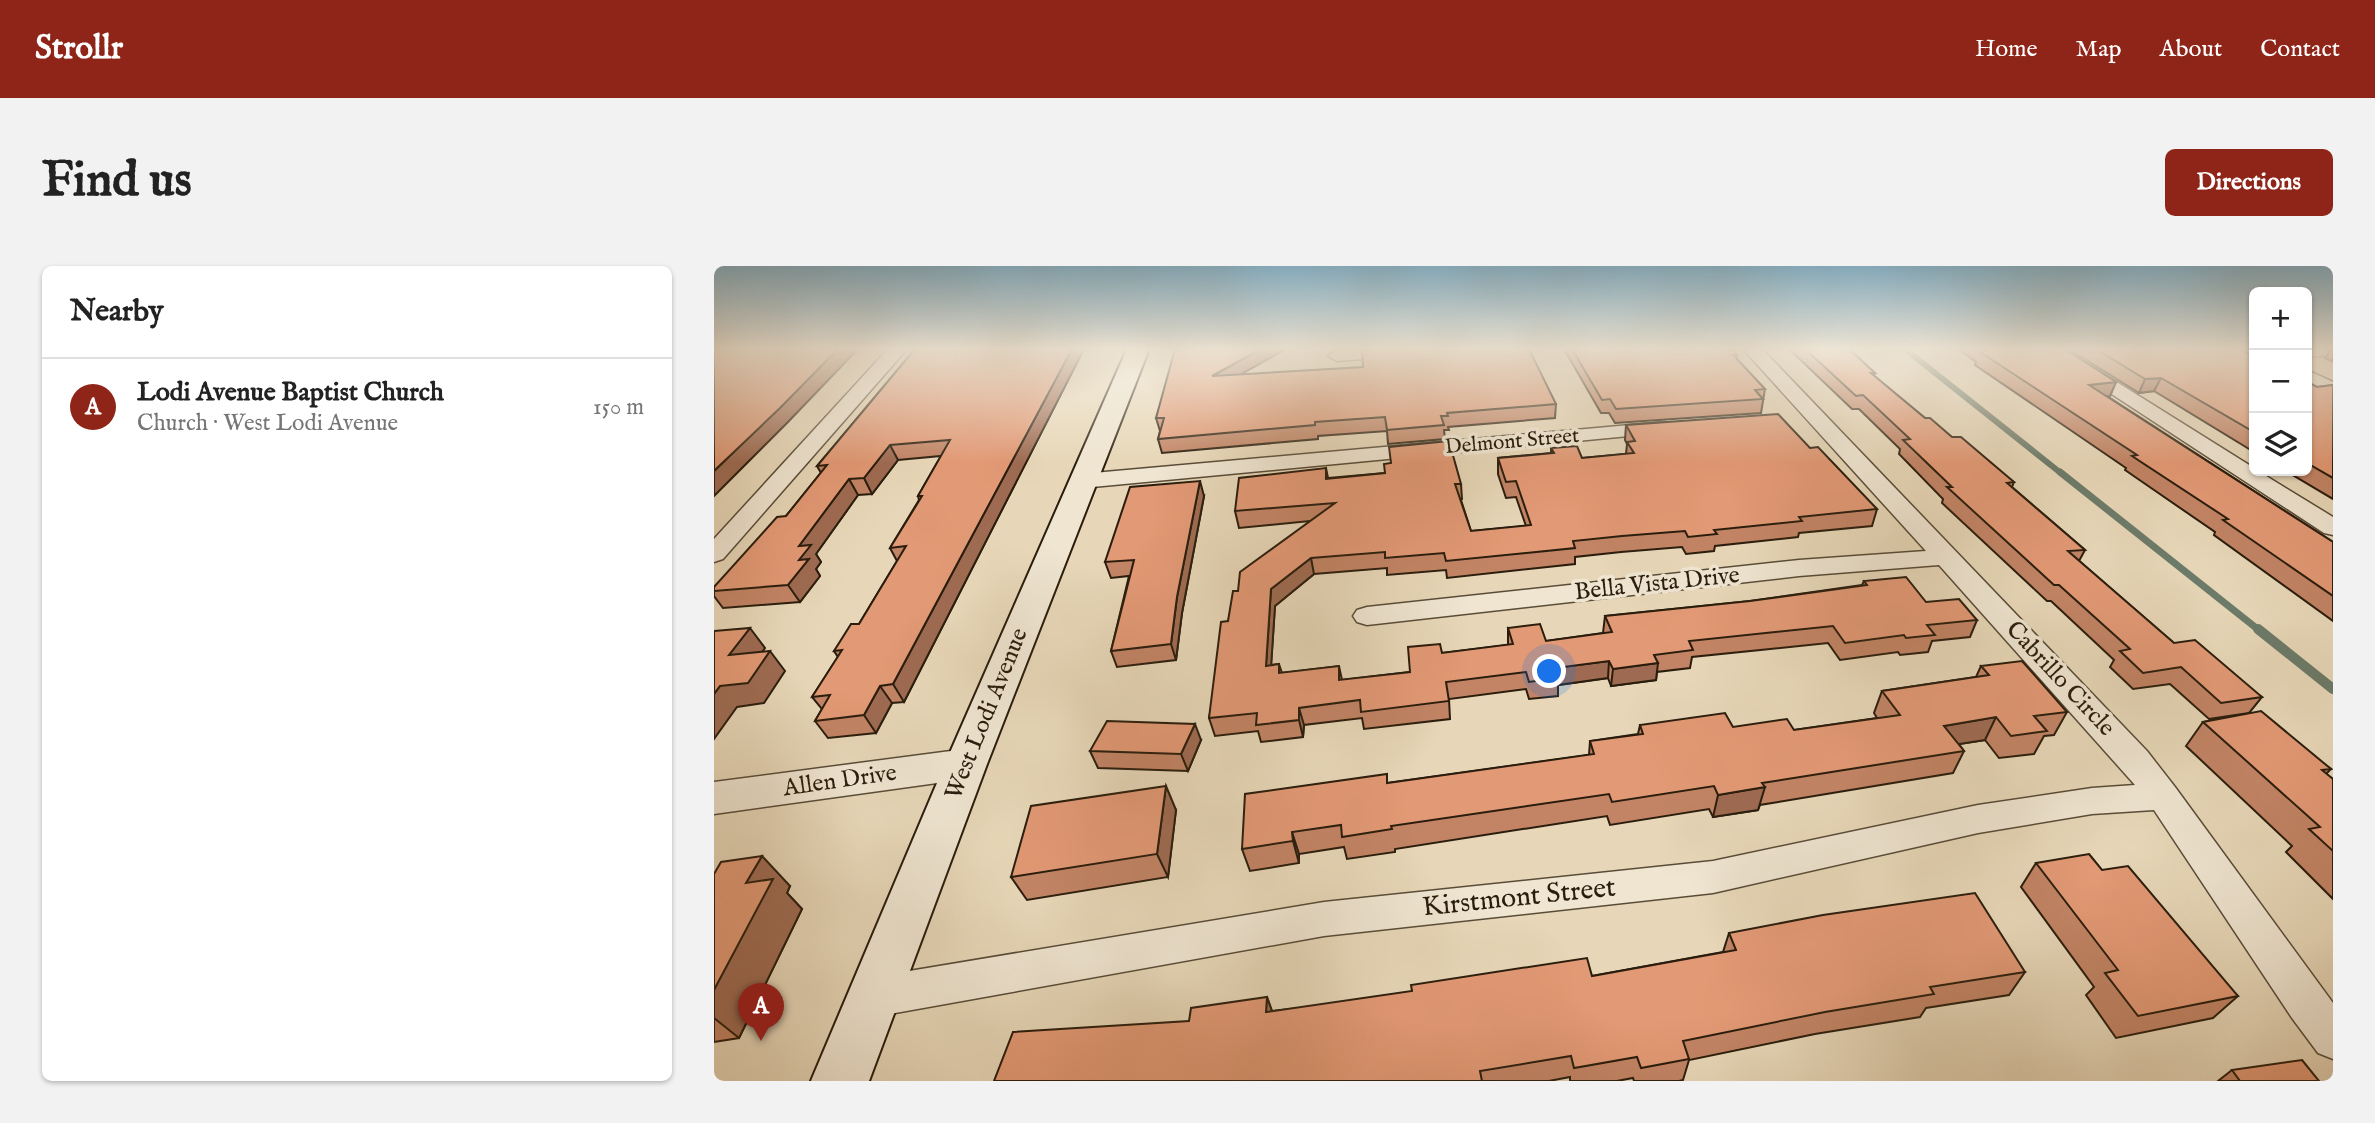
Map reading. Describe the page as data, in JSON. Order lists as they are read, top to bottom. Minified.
{"streets":{"main road":["West Lodi Avenue"],"street":["Delmont Street","Bella Vista Drive","Cabrillo Circle","Allen Drive","Kirstmont Street"]},"crossings":[["Delmont Street","West Lodi Avenue"],["Bella Vista Drive","Cabrillo Circle"],["Cabrillo Circle","Kirstmont Street"],["West Lodi Avenue","Allen Drive"],["West Lodi Avenue","Kirstmont Street"]],"page":{"header":"Strollr","nav":["Home","Map","About","Contact"],"buttons":"Directions","title":"Find us","heading":"Nearby","map_buttons":["+","−"],"list":[{"mark":"A","name":"Lodi Avenue Baptist Church","note":"Church · West Lodi Avenue","value":"150 m"}],"pins":"A"}}
